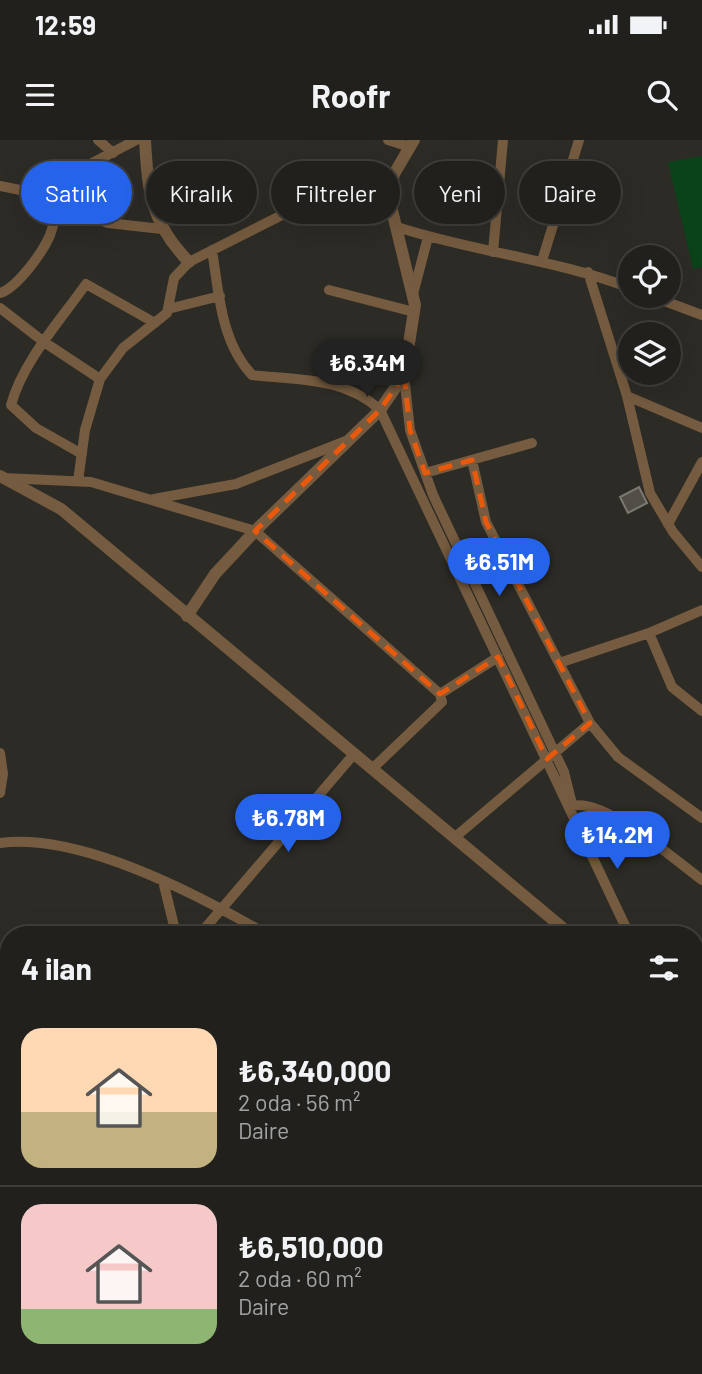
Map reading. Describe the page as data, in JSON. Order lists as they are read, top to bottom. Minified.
{"page":{"status":"12:59","header":"Roofr","chip":["Satılık","Kiralık","Filtreler","Yeni","Daire"],"price":["₺6.34M","₺6.51M","₺6.78M","₺14.2M"],"heading":"4 ilan","list":[{"name":"₺6,340,000","note":"2 oda · 56 m² · Daire"},{"name":"₺6,510,000","note":"2 oda · 60 m² · Daire"}]}}
